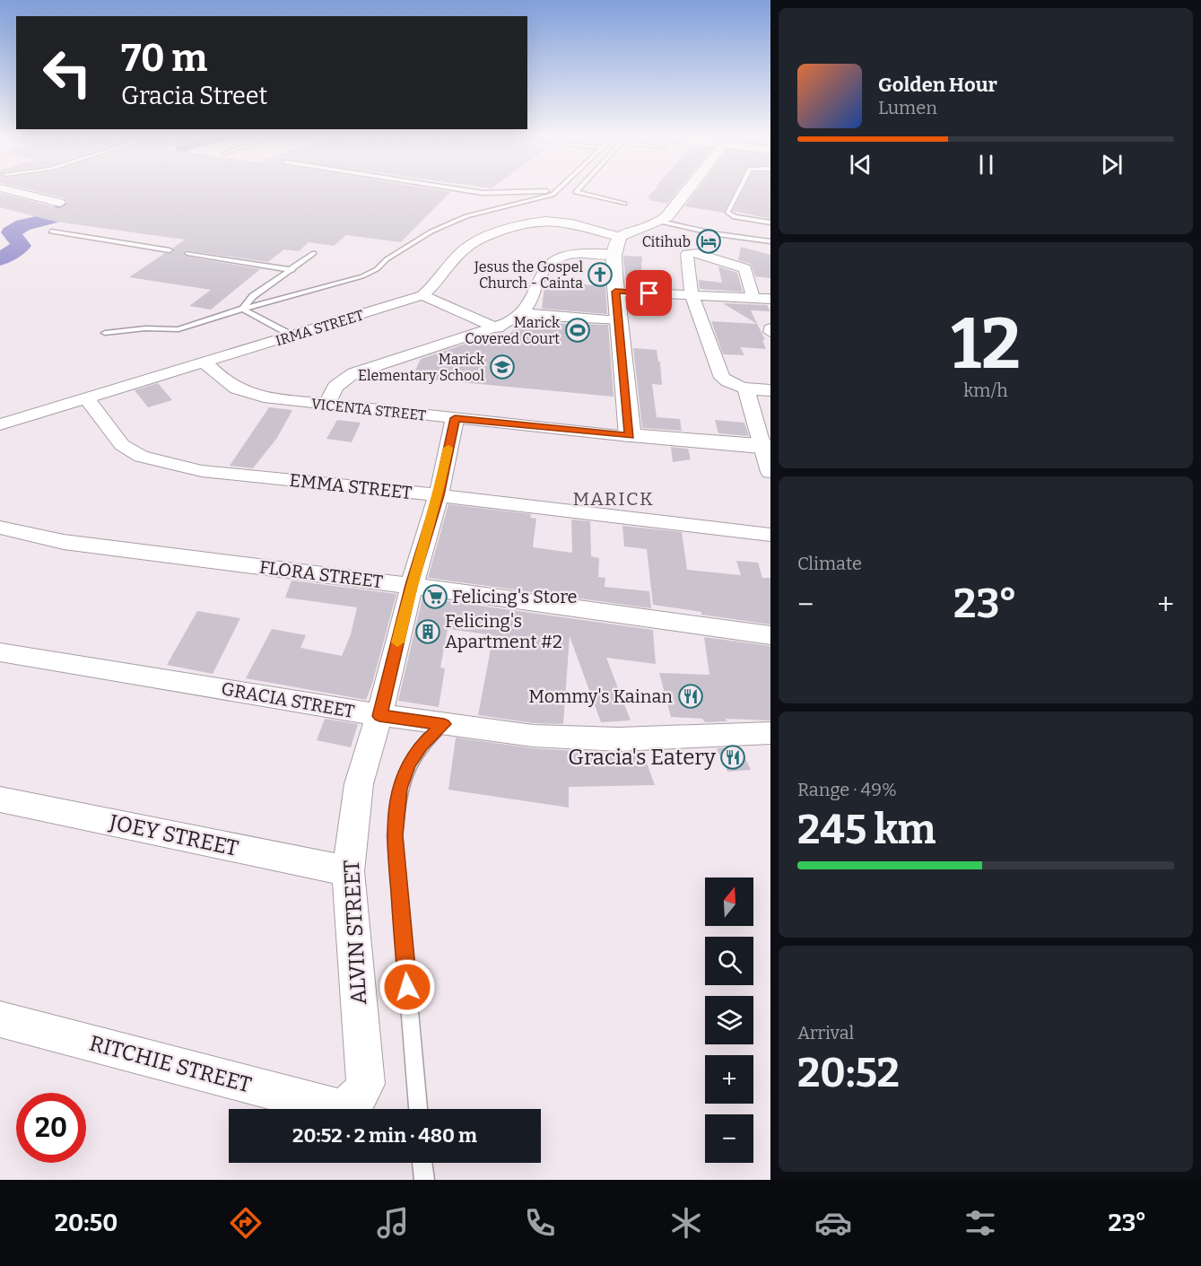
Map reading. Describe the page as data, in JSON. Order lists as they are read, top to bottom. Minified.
{"streets":{"street":["IRMA STREET","VICENTA STREET","EMMA STREET","FLORA STREET","GRACIA STREET","JOEY STREET","ALVIN STREET","RITCHIE STREET"]},"crossings":[["IRMA STREET","VICENTA STREET"],["IRMA STREET","EMMA STREET"],["VICENTA STREET","ALVIN STREET"],["EMMA STREET","ALVIN STREET"],["FLORA STREET","ALVIN STREET"],["GRACIA STREET","ALVIN STREET"],["JOEY STREET","ALVIN STREET"],["ALVIN STREET","RITCHIE STREET"]],"districts":["MARICK"],"places":{"hotel":["Citihub"],"church":["Jesus the Gospel Church - Cainta"],"sports":["Marick Covered Court"],"school or university":["Marick Elementary School"],"supermarket":["Felicing's Store"],"building":["Felicing's Apartment #2"],"restaurant":["Mommy's Kainan","Gracia's Eatery"]},"north":"top","page":{"turn":["70 m","Gracia Street"],"song":["Golden Hour","Lumen"],"tile":[["12","km/h"],"Climate",["Range · 49%","245 km"],["Arrival","20:52"]],"heat":["−","23°","+"],"map_buttons":["+","−"],"limit":"20","trip":"20:52 · 2 min · 480 m","tabs":["20:50","23°"]}}
